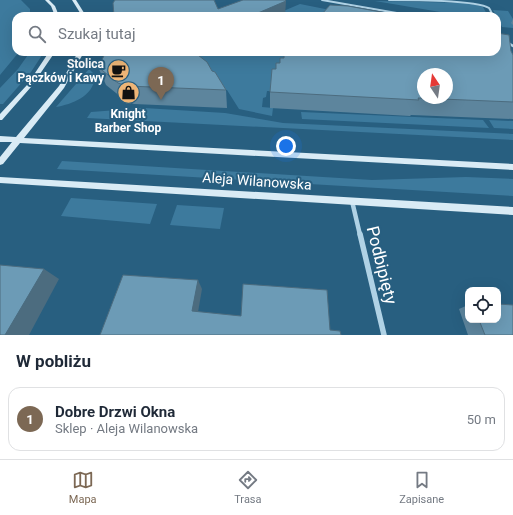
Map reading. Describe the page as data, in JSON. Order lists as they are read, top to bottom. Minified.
{"streets":{"main road":["Aleja Wilanowska"],"street":["Podbipięty"]},"crossings":[["Aleja Wilanowska","Podbipięty"]],"places":{"cafe":["Stolica Pączków i Kawy"],"shop":["Knight Barber Shop"]},"north":"top","page":{"search":"Szukaj tutaj","pins":"1","heading":"W pobliżu","list":[{"mark":"1","name":"Dobre Drzwi Okna","note":"Sklep · Aleja Wilanowska","value":"50 m"}],"nav":["Mapa","Trasa","Zapisane"]}}
